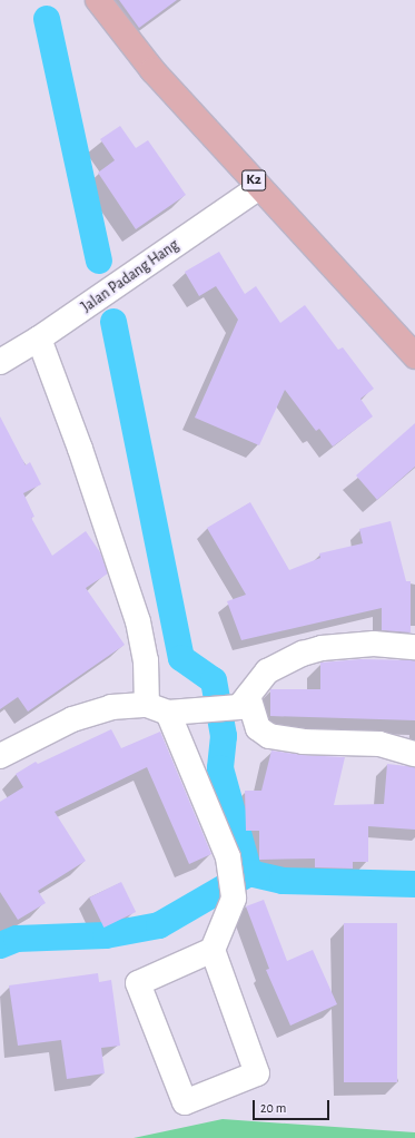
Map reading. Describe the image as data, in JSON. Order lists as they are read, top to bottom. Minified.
{"streets":{"main road":["K2"],"street":["Jalan Padang Hang"]},"crossings":[["K2","Jalan Padang Hang"]],"scale_bar":"20 m"}
